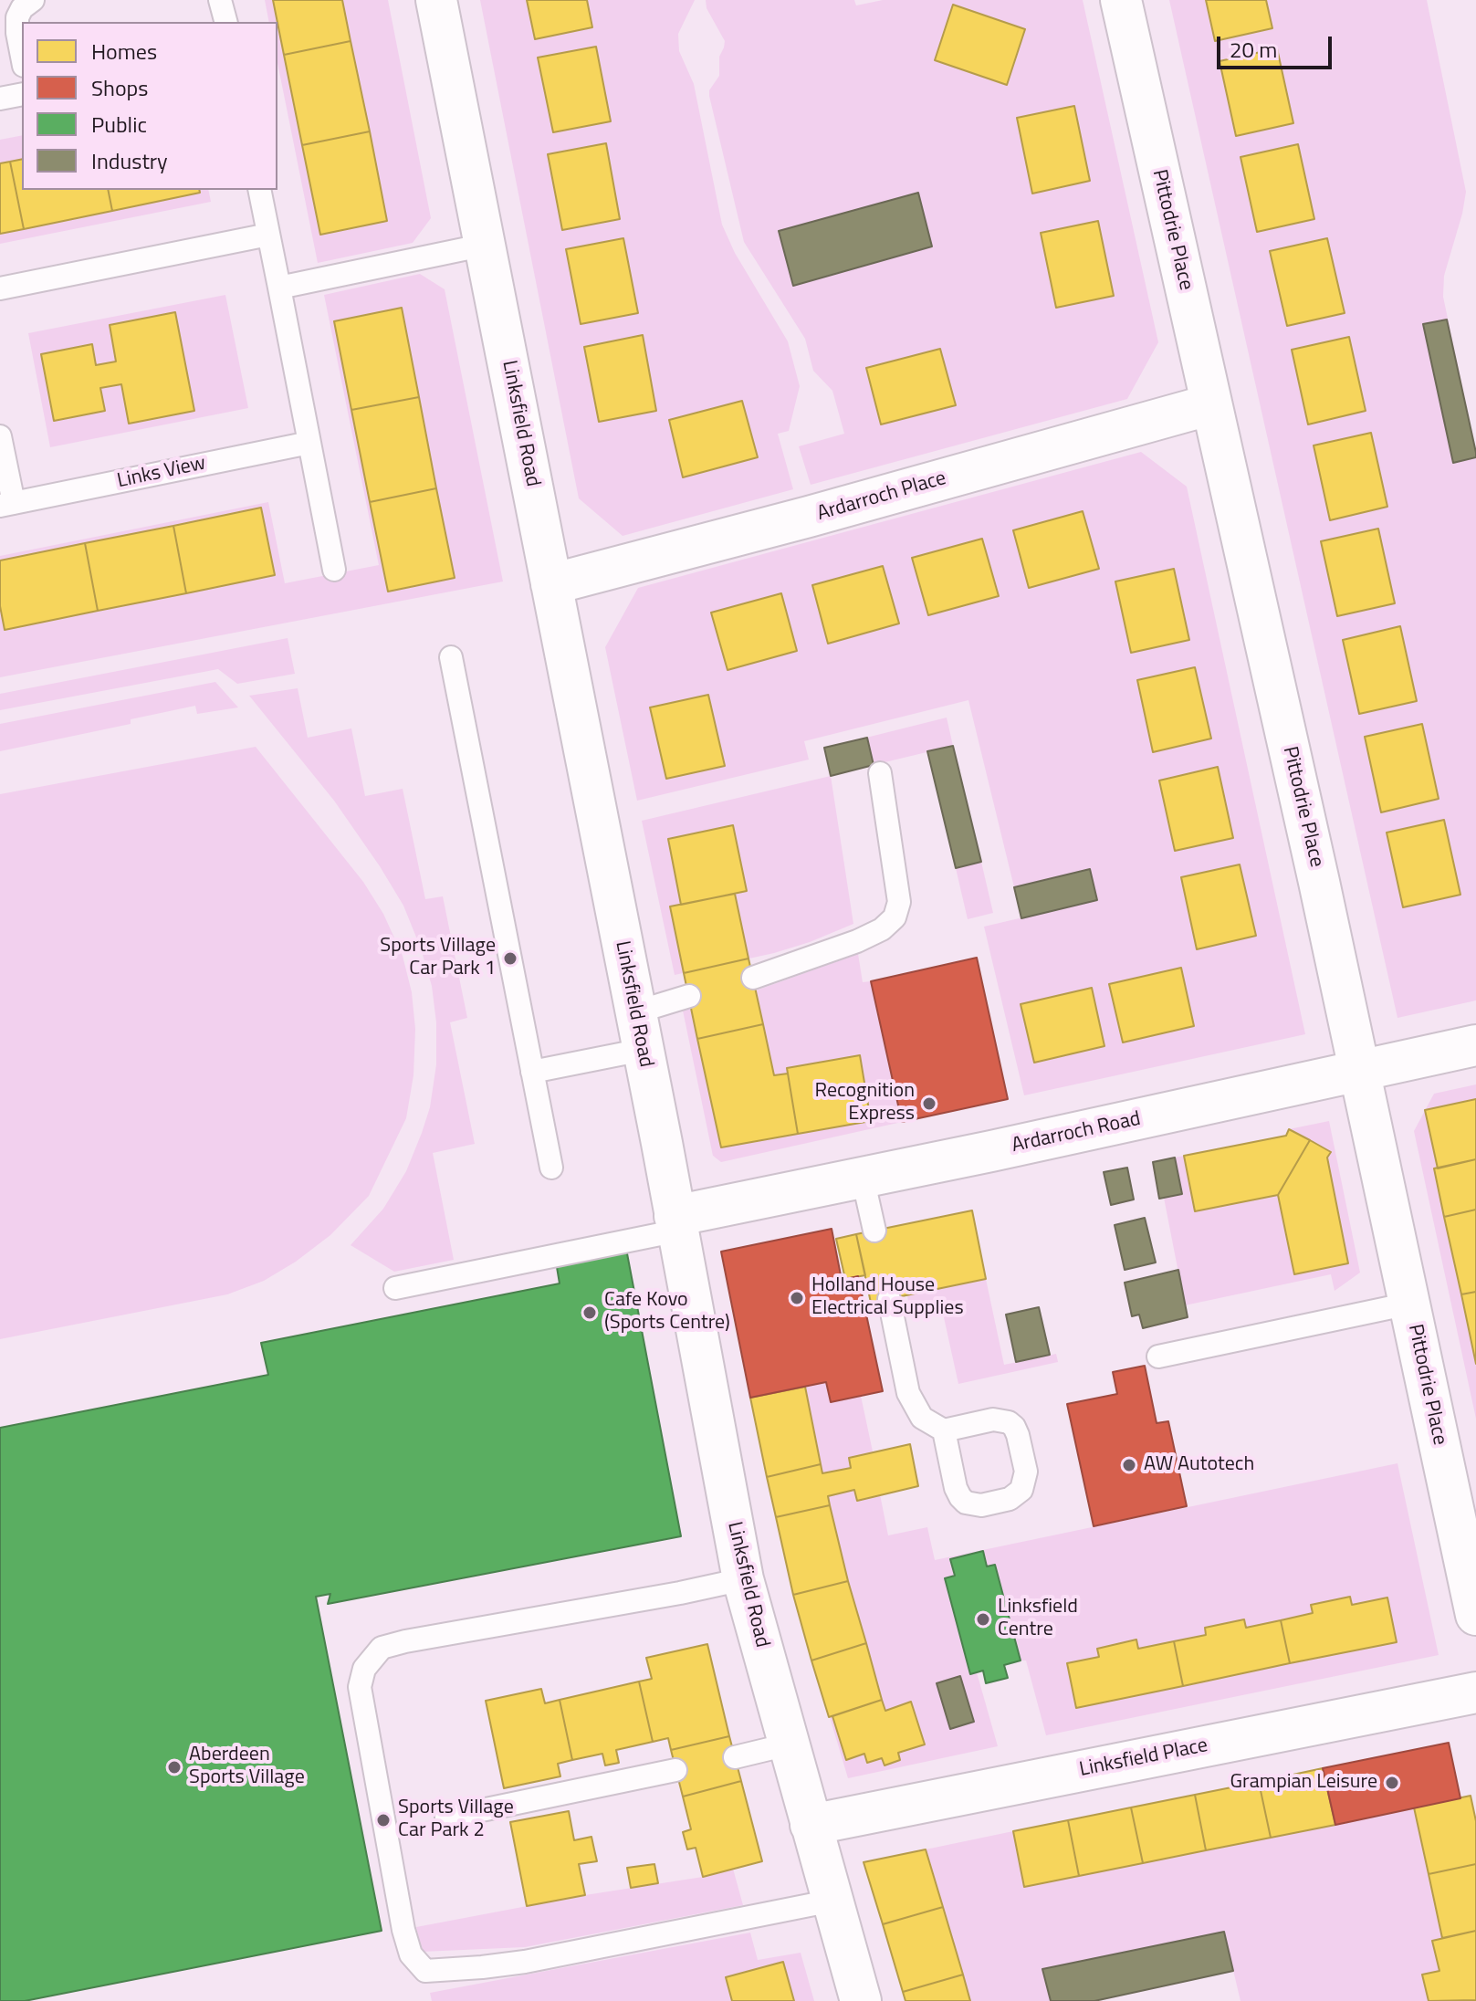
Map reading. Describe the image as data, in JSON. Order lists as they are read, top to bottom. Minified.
{"streets":{"street":["Pittodrie Place","Linksfield Road","Ardarroch Place","Ardarroch Road","Linksfield Place"],"lane":["Links View"]},"crossings":[["Pittodrie Place","Ardarroch Place"],["Pittodrie Place","Ardarroch Road"],["Linksfield Road","Ardarroch Place"],["Linksfield Road","Ardarroch Road"],["Linksfield Road","Linksfield Place"]],"places":["Sports Village Car Park 1","Recognition Express","Holland House Electrical Supplies","Cafe Kovo (Sports Centre)","AW Autotech","Linksfield Centre","Aberdeen Sports Village","Grampian Leisure","Sports Village Car Park 2"],"legend":["Homes","Shops","Public","Industry"],"scale_bar":"20 m"}
